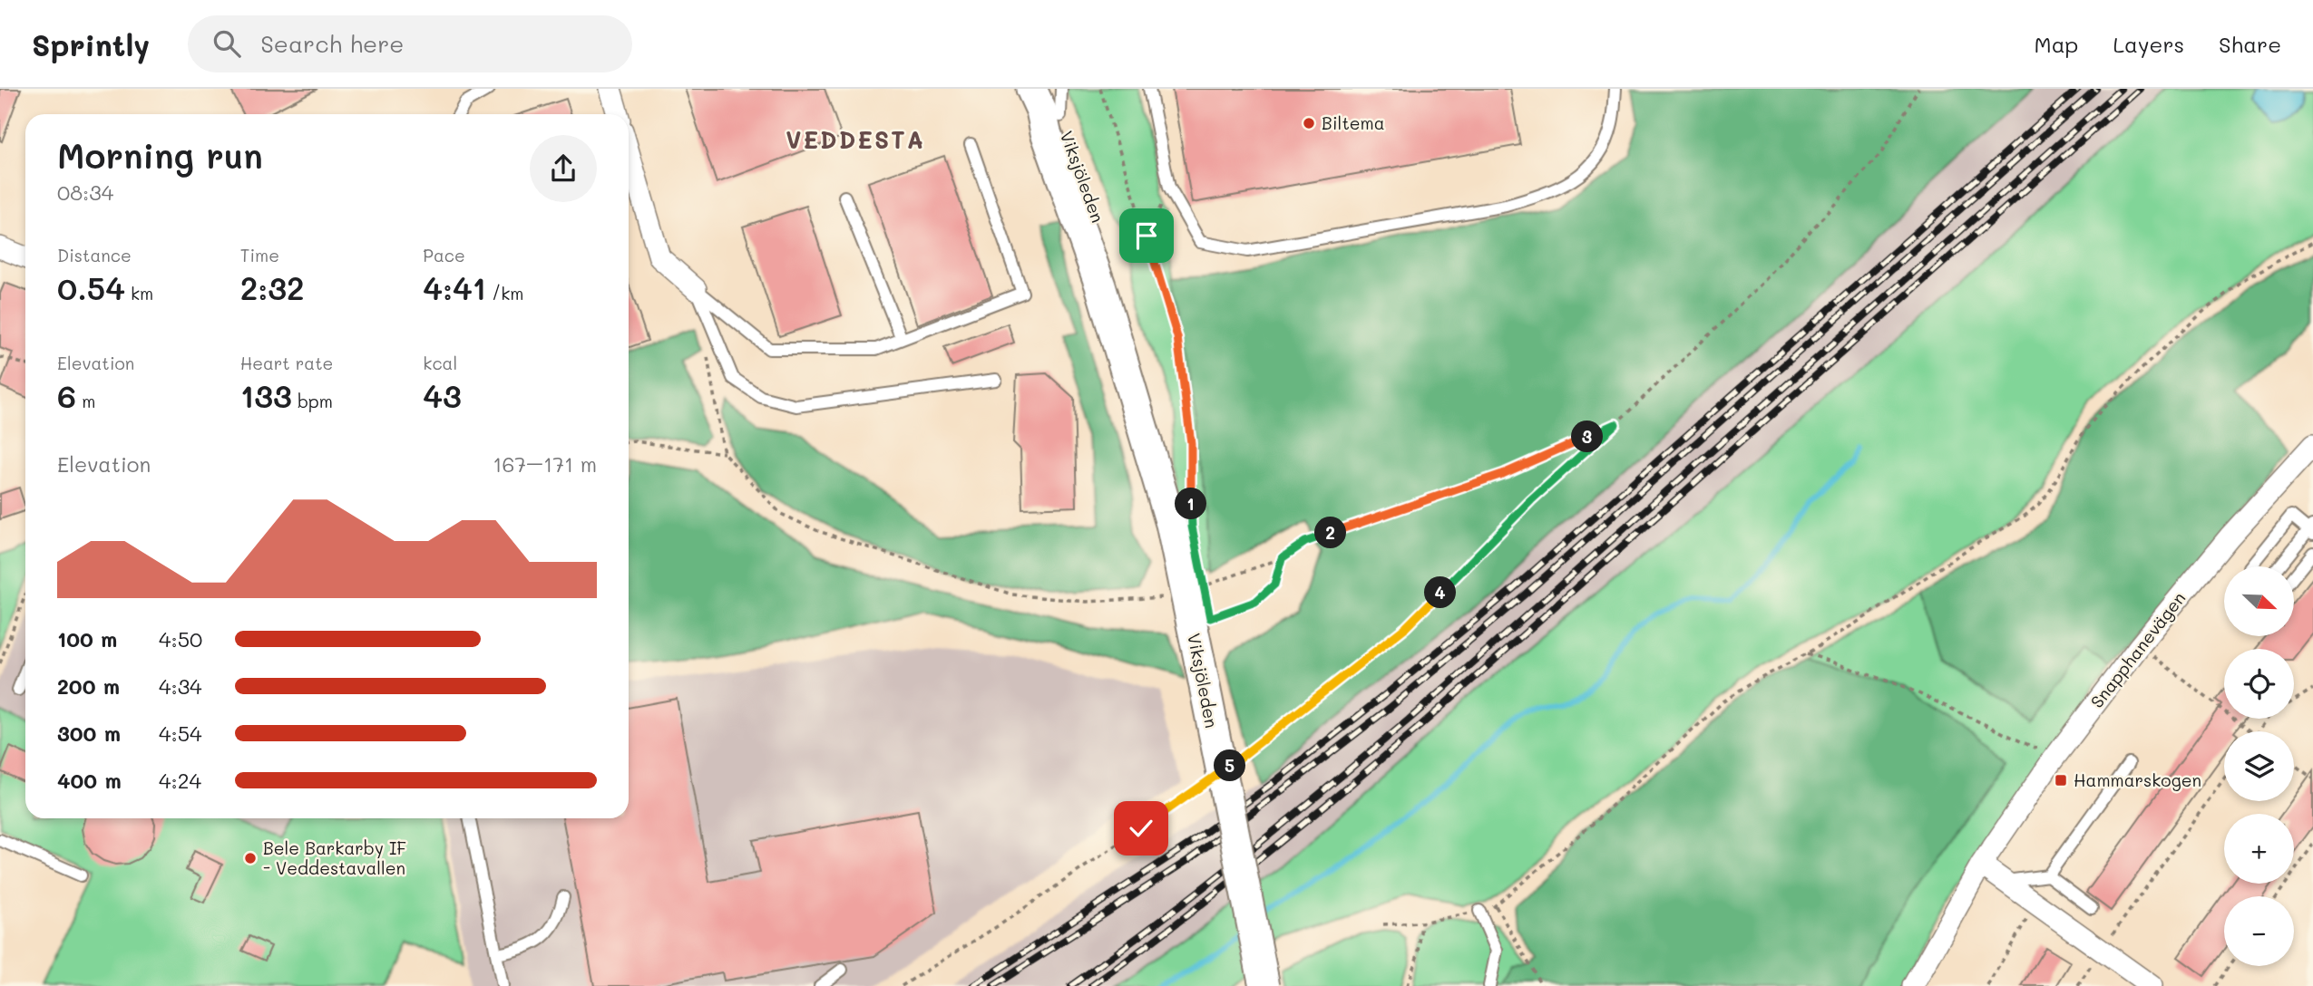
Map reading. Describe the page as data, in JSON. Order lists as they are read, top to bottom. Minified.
{"streets":{"main road":["Viksjöleden"],"street":["Snapphanevägen"]},"districts":["VEDDESTA"],"places":{"other":["Biltema","Bele Barkarby IF - Veddestavallen"],"transit":["Hammarskogen"]},"north":"bottom right","page":{"header":"Sprintly","search":"Search here","nav":["Map","Layers","Share"],"heading":["Morning run","08:34"],"stats":[["Distance","0.54 km"],["Time","2:32"],["Pace","4:41 /km"],["Elevation","6 m"],["Heart rate","133 bpm"],["kcal","43"]],"pins":["3","1","2","4","5"],"chart":["Elevation","167–171 m"],"map_buttons":["+","−"],"list":[{"name":"100 m","note":"4:50"},{"name":"200 m","note":"4:34"},{"name":"300 m","note":"4:54"},{"name":"400 m","note":"4:24"}]}}
